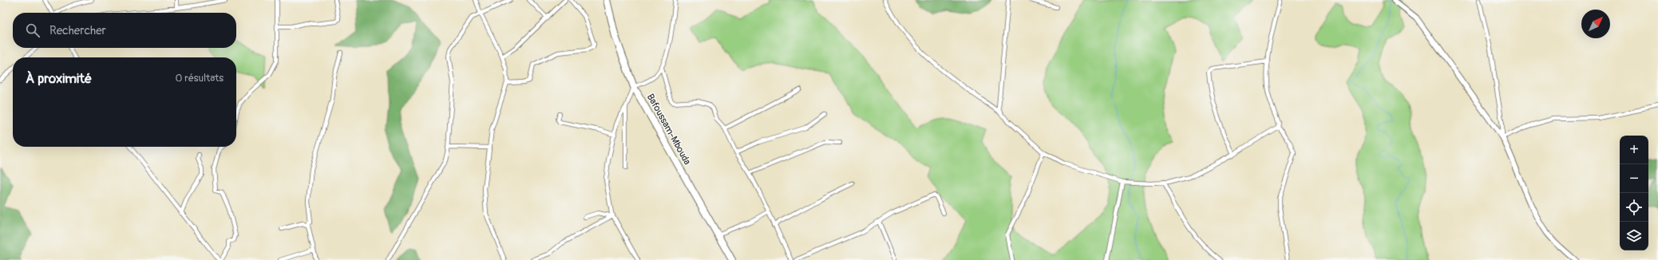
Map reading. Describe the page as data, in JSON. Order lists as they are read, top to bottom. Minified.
{"streets":{"highway":["Bafoussam-Mbouda"]},"north":"top right","page":{"search":"Rechercher","heading":["À proximité","0 résultats"],"map_buttons":["+","−"]}}
